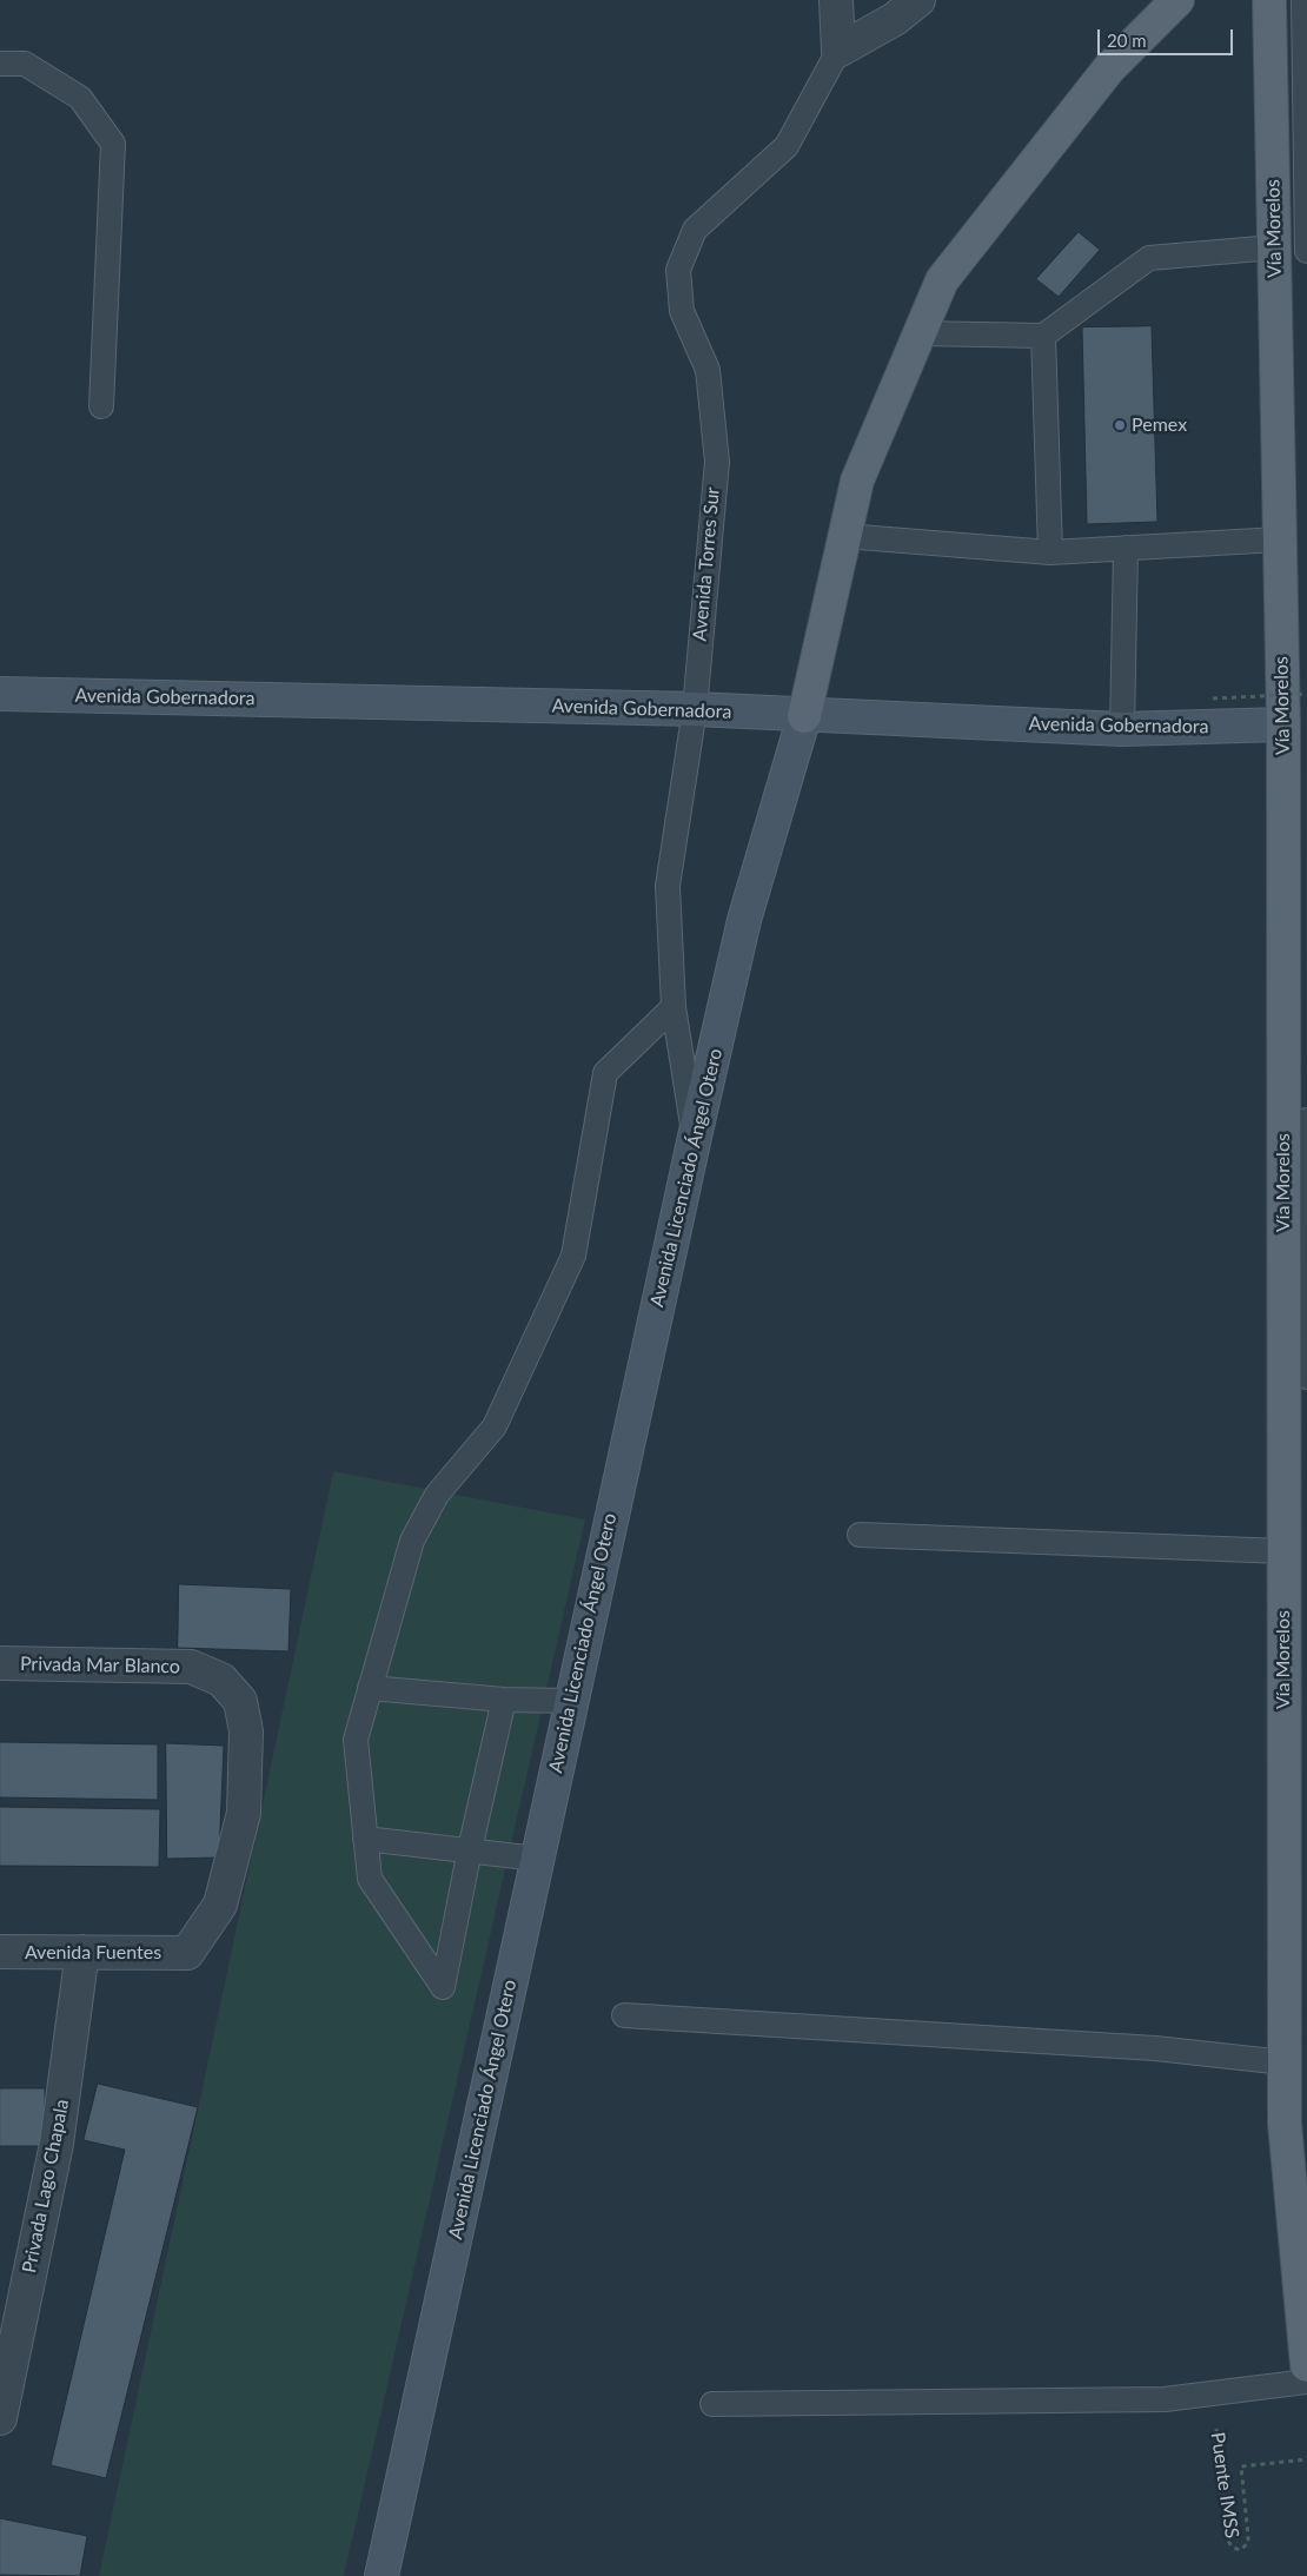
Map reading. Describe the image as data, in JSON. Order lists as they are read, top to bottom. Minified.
{"streets":{"main road":["Vía Morelos","Avenida Gobernadora","Avenida Licenciado Ángel Otero"],"street":["Privada Mar Blanco","Avenida Fuentes","Privada Lago Chapala"],"lane":["Avenida Torres Sur"],"path":["Puente IMSS"]},"crossings":[["Vía Morelos","Avenida Gobernadora"],["Avenida Torres Sur","Avenida Gobernadora"],["Avenida Torres Sur","Avenida Licenciado Ángel Otero"],["Avenida Gobernadora","Avenida Licenciado Ángel Otero"],["Privada Mar Blanco","Avenida Fuentes"],["Avenida Fuentes","Privada Lago Chapala"]],"places":["Pemex"],"scale_bar":"20 m"}
